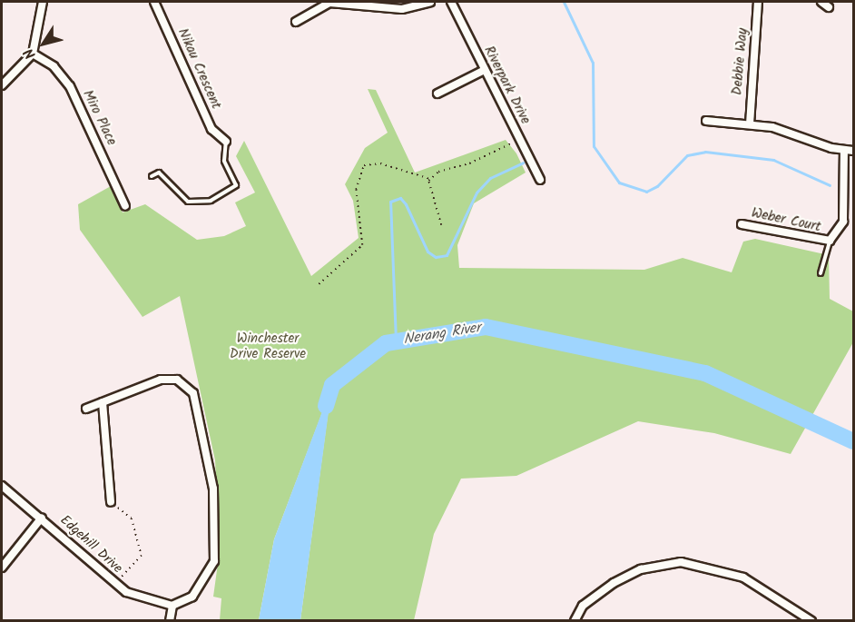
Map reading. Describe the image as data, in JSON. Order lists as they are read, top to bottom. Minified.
{"streets":{"street":["Debbie Way","Nikau Crescent","Riverpark Drive","Miro Place","Weber Court","Edgehill Drive"]},"water":["Nerang River"],"parks":["Winchester Drive Reserve"],"north":"bottom left"}
